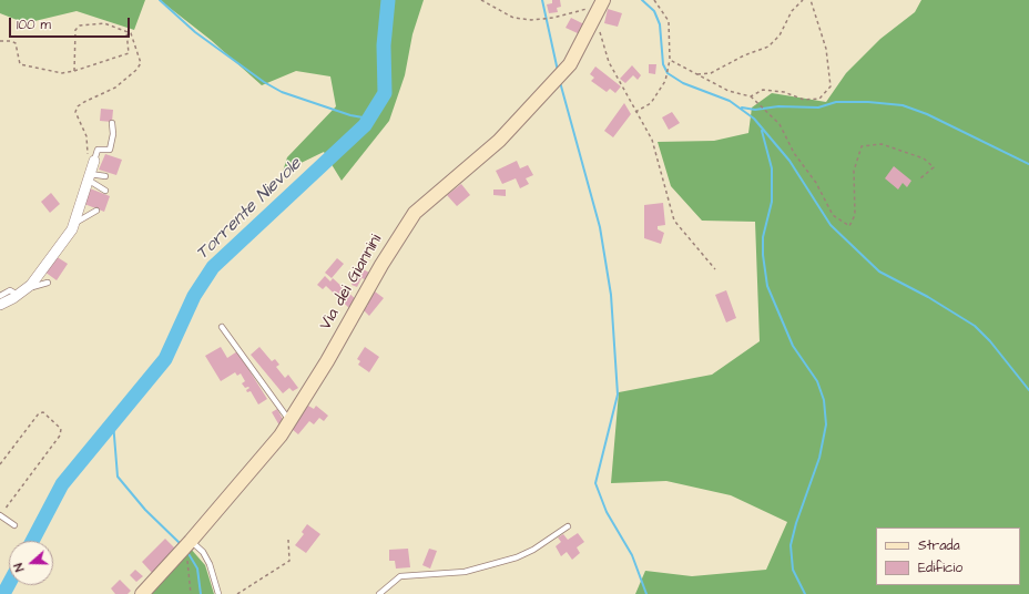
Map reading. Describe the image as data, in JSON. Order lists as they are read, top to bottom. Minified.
{"streets":{"street":["Via dei Giannini"]},"water":["Torrente Nievole"],"legend":["Strada","Edificio"],"scale_bar":"100 m","north":"left"}
